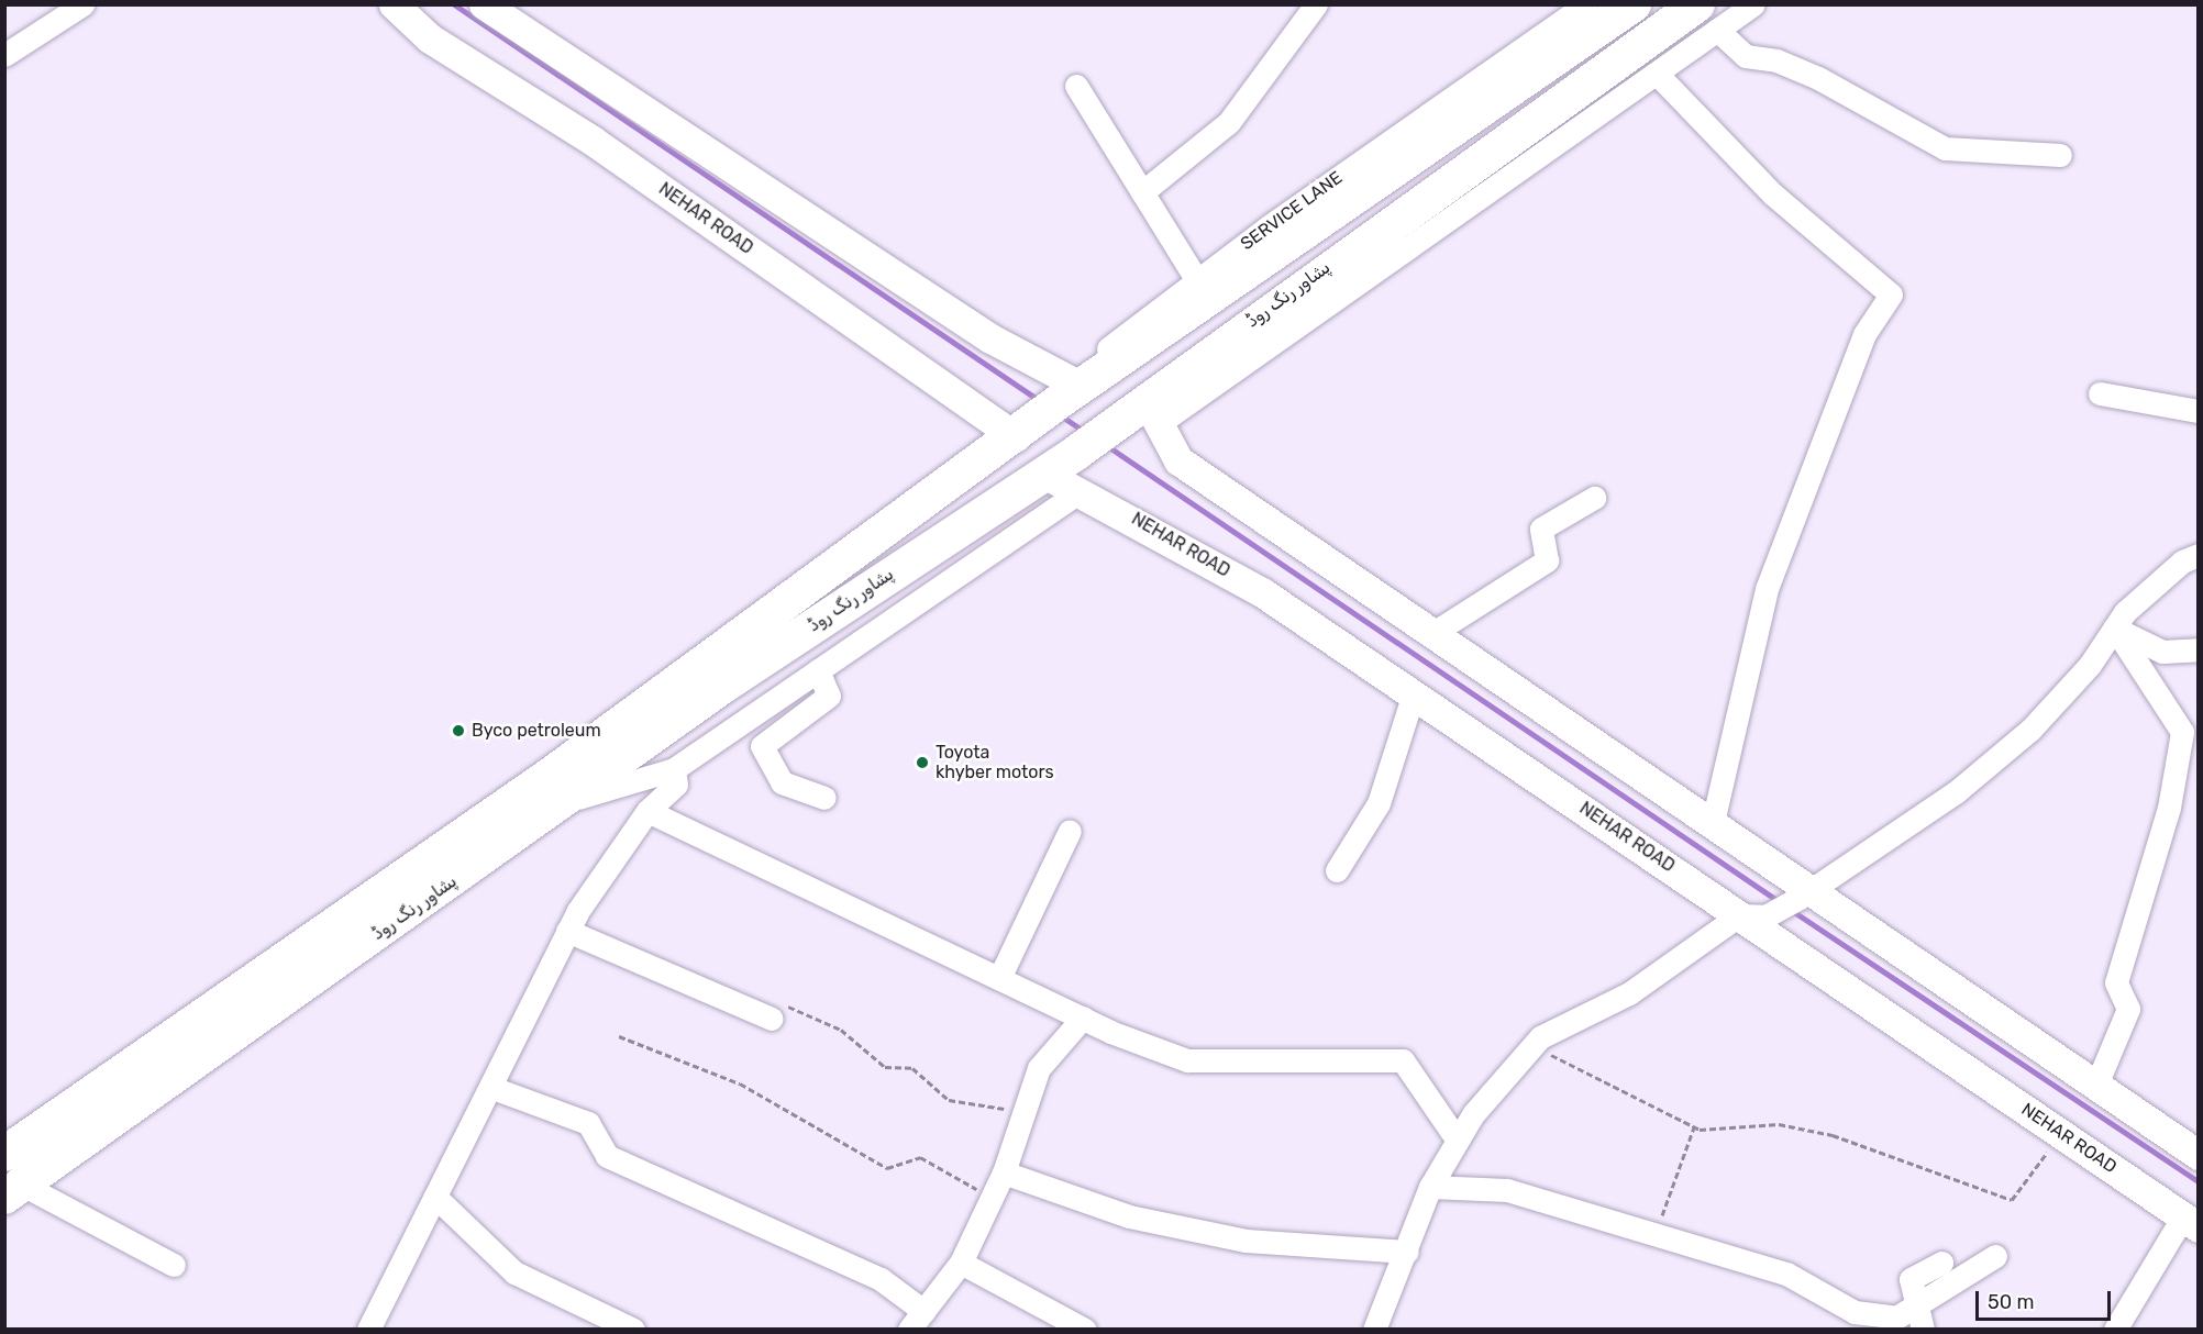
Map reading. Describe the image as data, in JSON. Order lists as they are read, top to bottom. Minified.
{"streets":{"highway":["پشاور رنگ روڈ"],"main road":["NEHAR ROAD"],"street":["SERVICE LANE"]},"crossings":[["SERVICE LANE","پشاور رنگ روڈ"],["NEHAR ROAD","پشاور رنگ روڈ"]],"places":["Byco petroleum","Toyota khyber motors"],"scale_bar":"50 m"}
